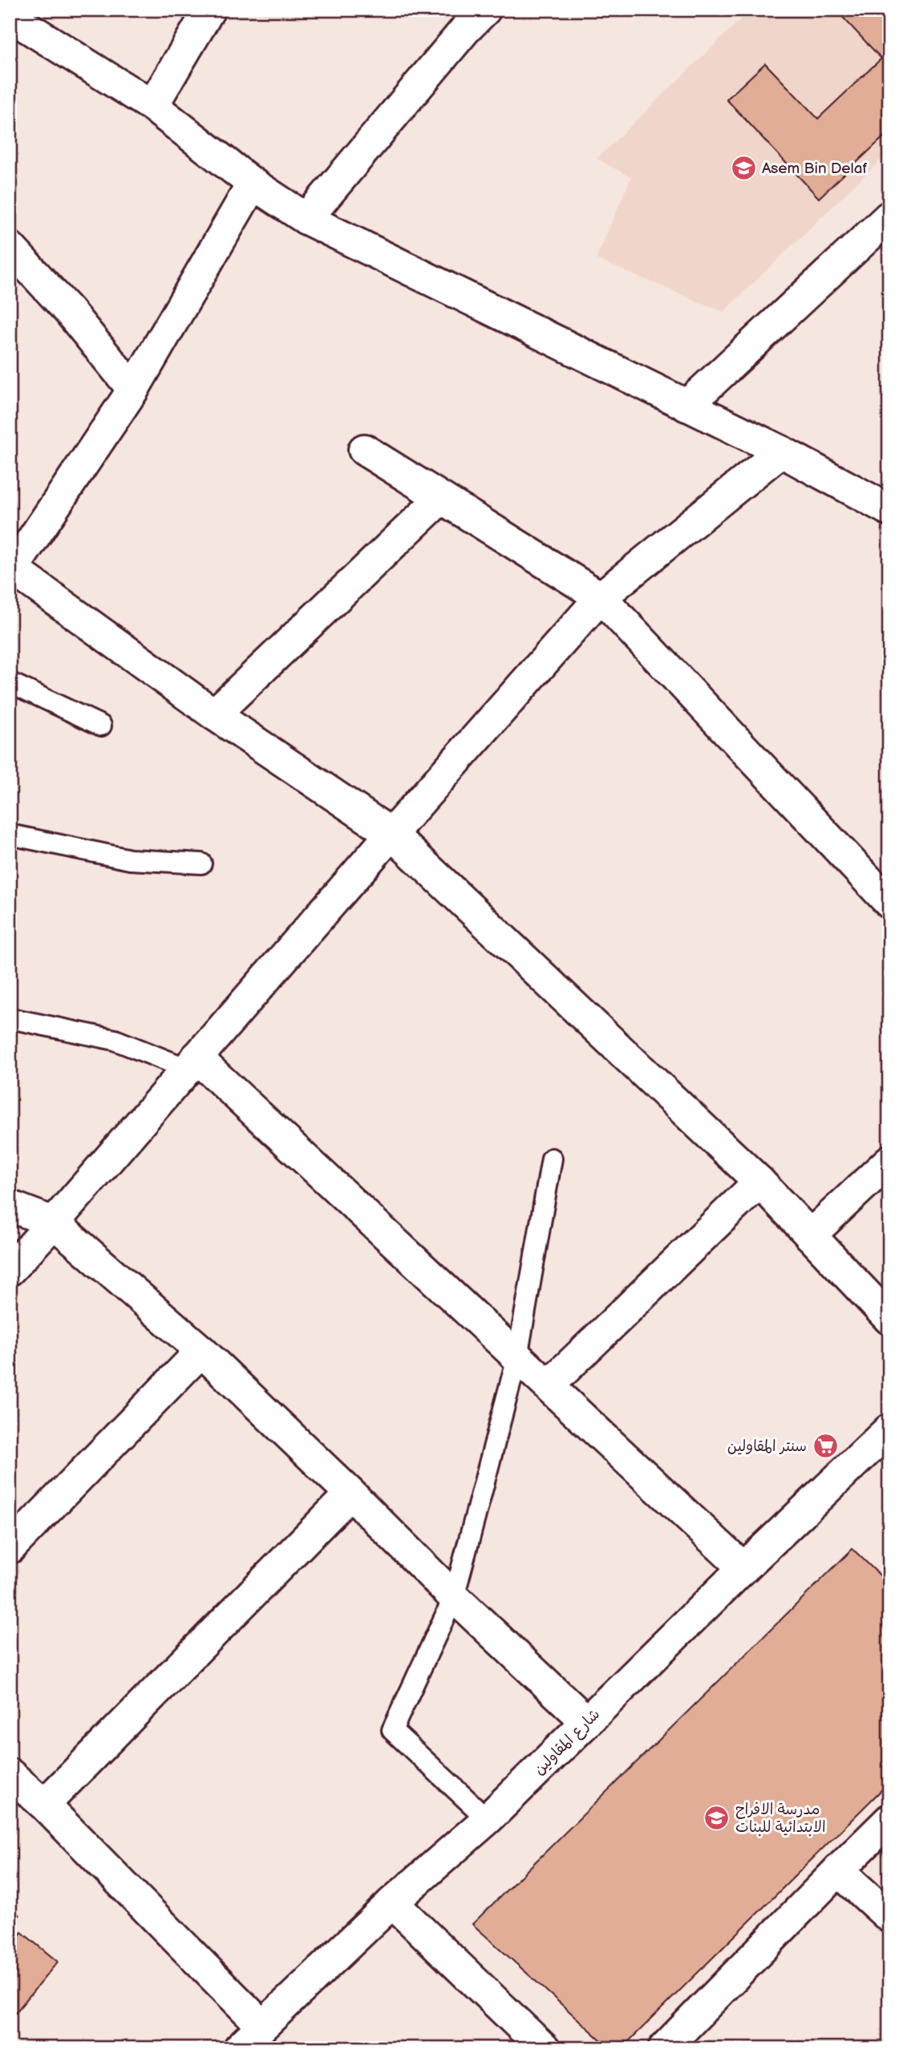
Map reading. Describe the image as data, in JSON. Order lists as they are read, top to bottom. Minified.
{"streets":{"street":["شارع المقاولين"]},"places":{"school or university":["Asem Bin Delaf","مدرسة اﻻفراح اﻻبتدائية للبنات"],"supermarket":["سنتر المقاولين"]}}
